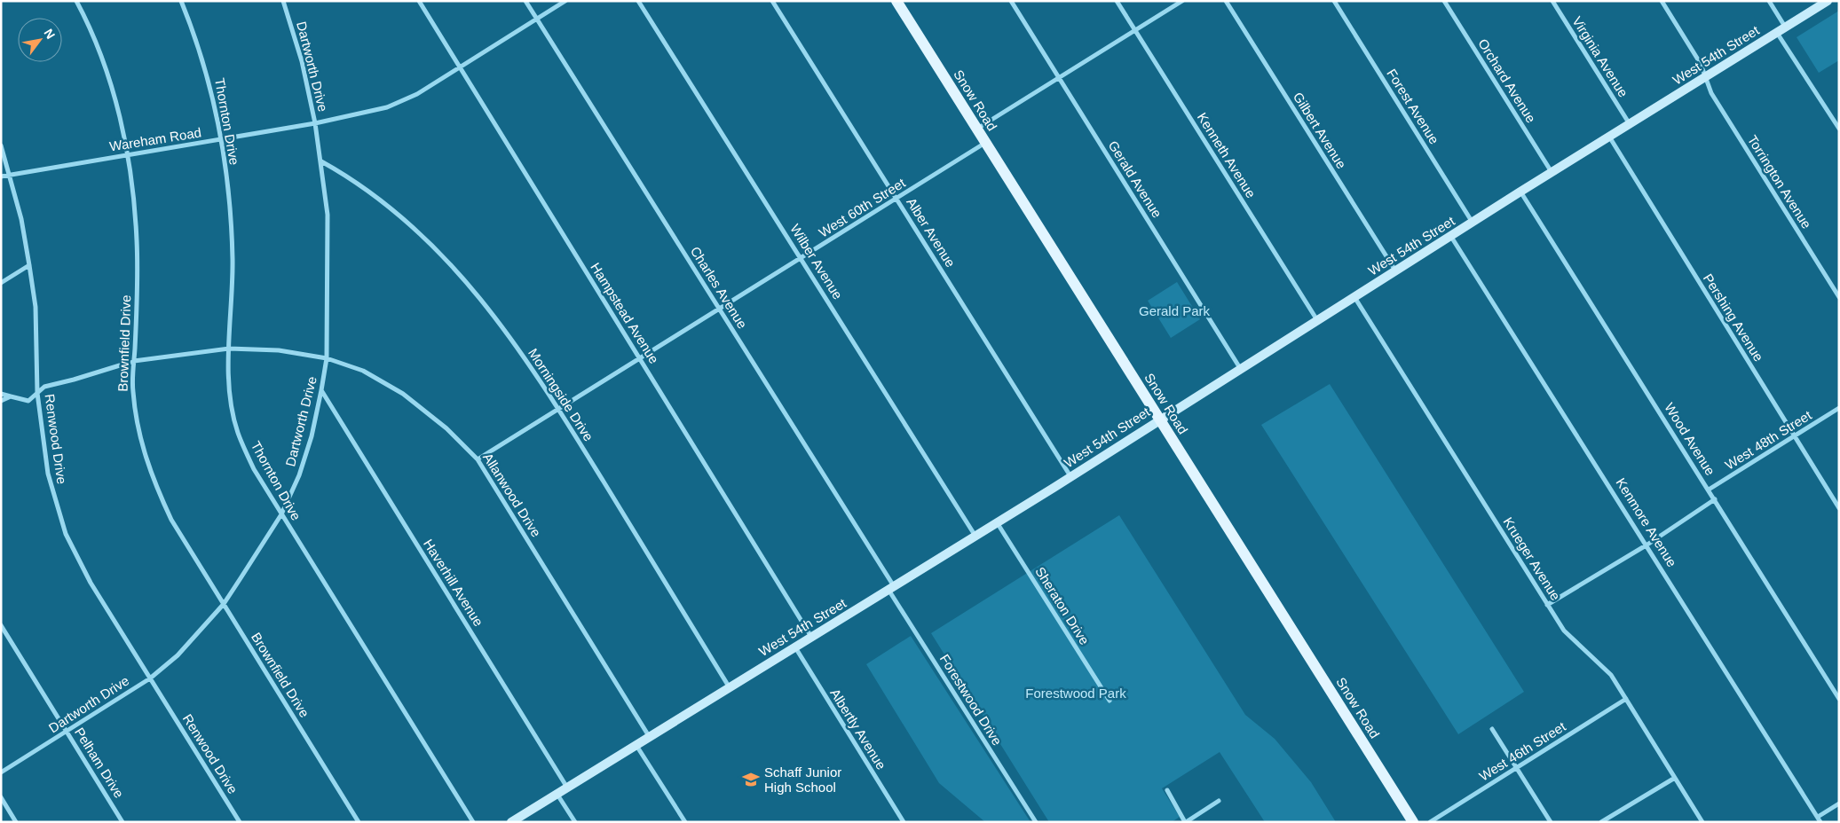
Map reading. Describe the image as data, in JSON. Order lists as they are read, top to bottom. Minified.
{"streets":{"main road":["Snow Road"],"street":["West 54th Street","Virginia Avenue","Dartworth Drive","Orchard Avenue","Forest Avenue","Thornton Drive","Gilbert Avenue","Wareham Road","Kenneth Avenue","Gerald Avenue","Torrington Avenue","West 60th Street","Alber Avenue","Wilber Avenue","Charles Avenue","Hampstead Avenue","Pershing Avenue","Brownfield Drive","Morningside Drive","Renwood Drive","Wood Avenue","West 48th Street","Allanwood Drive","Kenmore Avenue","Krueger Avenue","Haverhill Avenue","Sheraton Drive","Forestwood Drive","Albertly Avenue","West 46th Street","Pelham Drive"]},"crossings":[["West 54th Street","Virginia Avenue"],["West 54th Street","Orchard Avenue"],["West 54th Street","Snow Road"],["West 54th Street","Forest Avenue"],["West 54th Street","Gilbert Avenue"],["West 54th Street","Kenneth Avenue"],["West 54th Street","Gerald Avenue"],["West 54th Street","Torrington Avenue"],["West 54th Street","Alber Avenue"],["West 54th Street","Wilber Avenue"],["West 54th Street","Charles Avenue"],["West 54th Street","Hampstead Avenue"],["West 54th Street","Pershing Avenue"],["West 54th Street","Morningside Drive"],["West 54th Street","Wood Avenue"],["West 54th Street","Allanwood Drive"],["West 54th Street","Kenmore Avenue"],["West 54th Street","Krueger Avenue"],["West 54th Street","Haverhill Avenue"],["West 54th Street","Sheraton Drive"],["West 54th Street","Forestwood Drive"],["West 54th Street","Albertly Avenue"],["Dartworth Drive","Thornton Drive"],["Dartworth Drive","Wareham Road"],["Dartworth Drive","Brownfield Drive"],["Dartworth Drive","Morningside Drive"],["Dartworth Drive","Renwood Drive"],["Dartworth Drive","Allanwood Drive"],["Dartworth Drive","Haverhill Avenue"],["Dartworth Drive","Pelham Drive"],["Snow Road","West 60th Street"],["Thornton Drive","Wareham Road"],["Thornton Drive","Allanwood Drive"],["Wareham Road","Charles Avenue"],["Wareham Road","Hampstead Avenue"],["Wareham Road","Brownfield Drive"],["Wareham Road","Renwood Drive"],["West 60th Street","Alber Avenue"],["West 60th Street","Wilber Avenue"],["West 60th Street","Charles Avenue"],["West 60th Street","Hampstead Avenue"],["West 60th Street","Morningside Drive"],["West 60th Street","Allanwood Drive"],["Charles Avenue","Forestwood Drive"],["Pershing Avenue","West 48th Street"],["Brownfield Drive","Allanwood Drive"],["Renwood Drive","Allanwood Drive"],["Wood Avenue","West 48th Street"],["Krueger Avenue","West 46th Street"]],"parks":["Gerald Park","Forestwood Park"],"places":{"school or university":["Schaff Junior High School"]},"north":"top right"}
